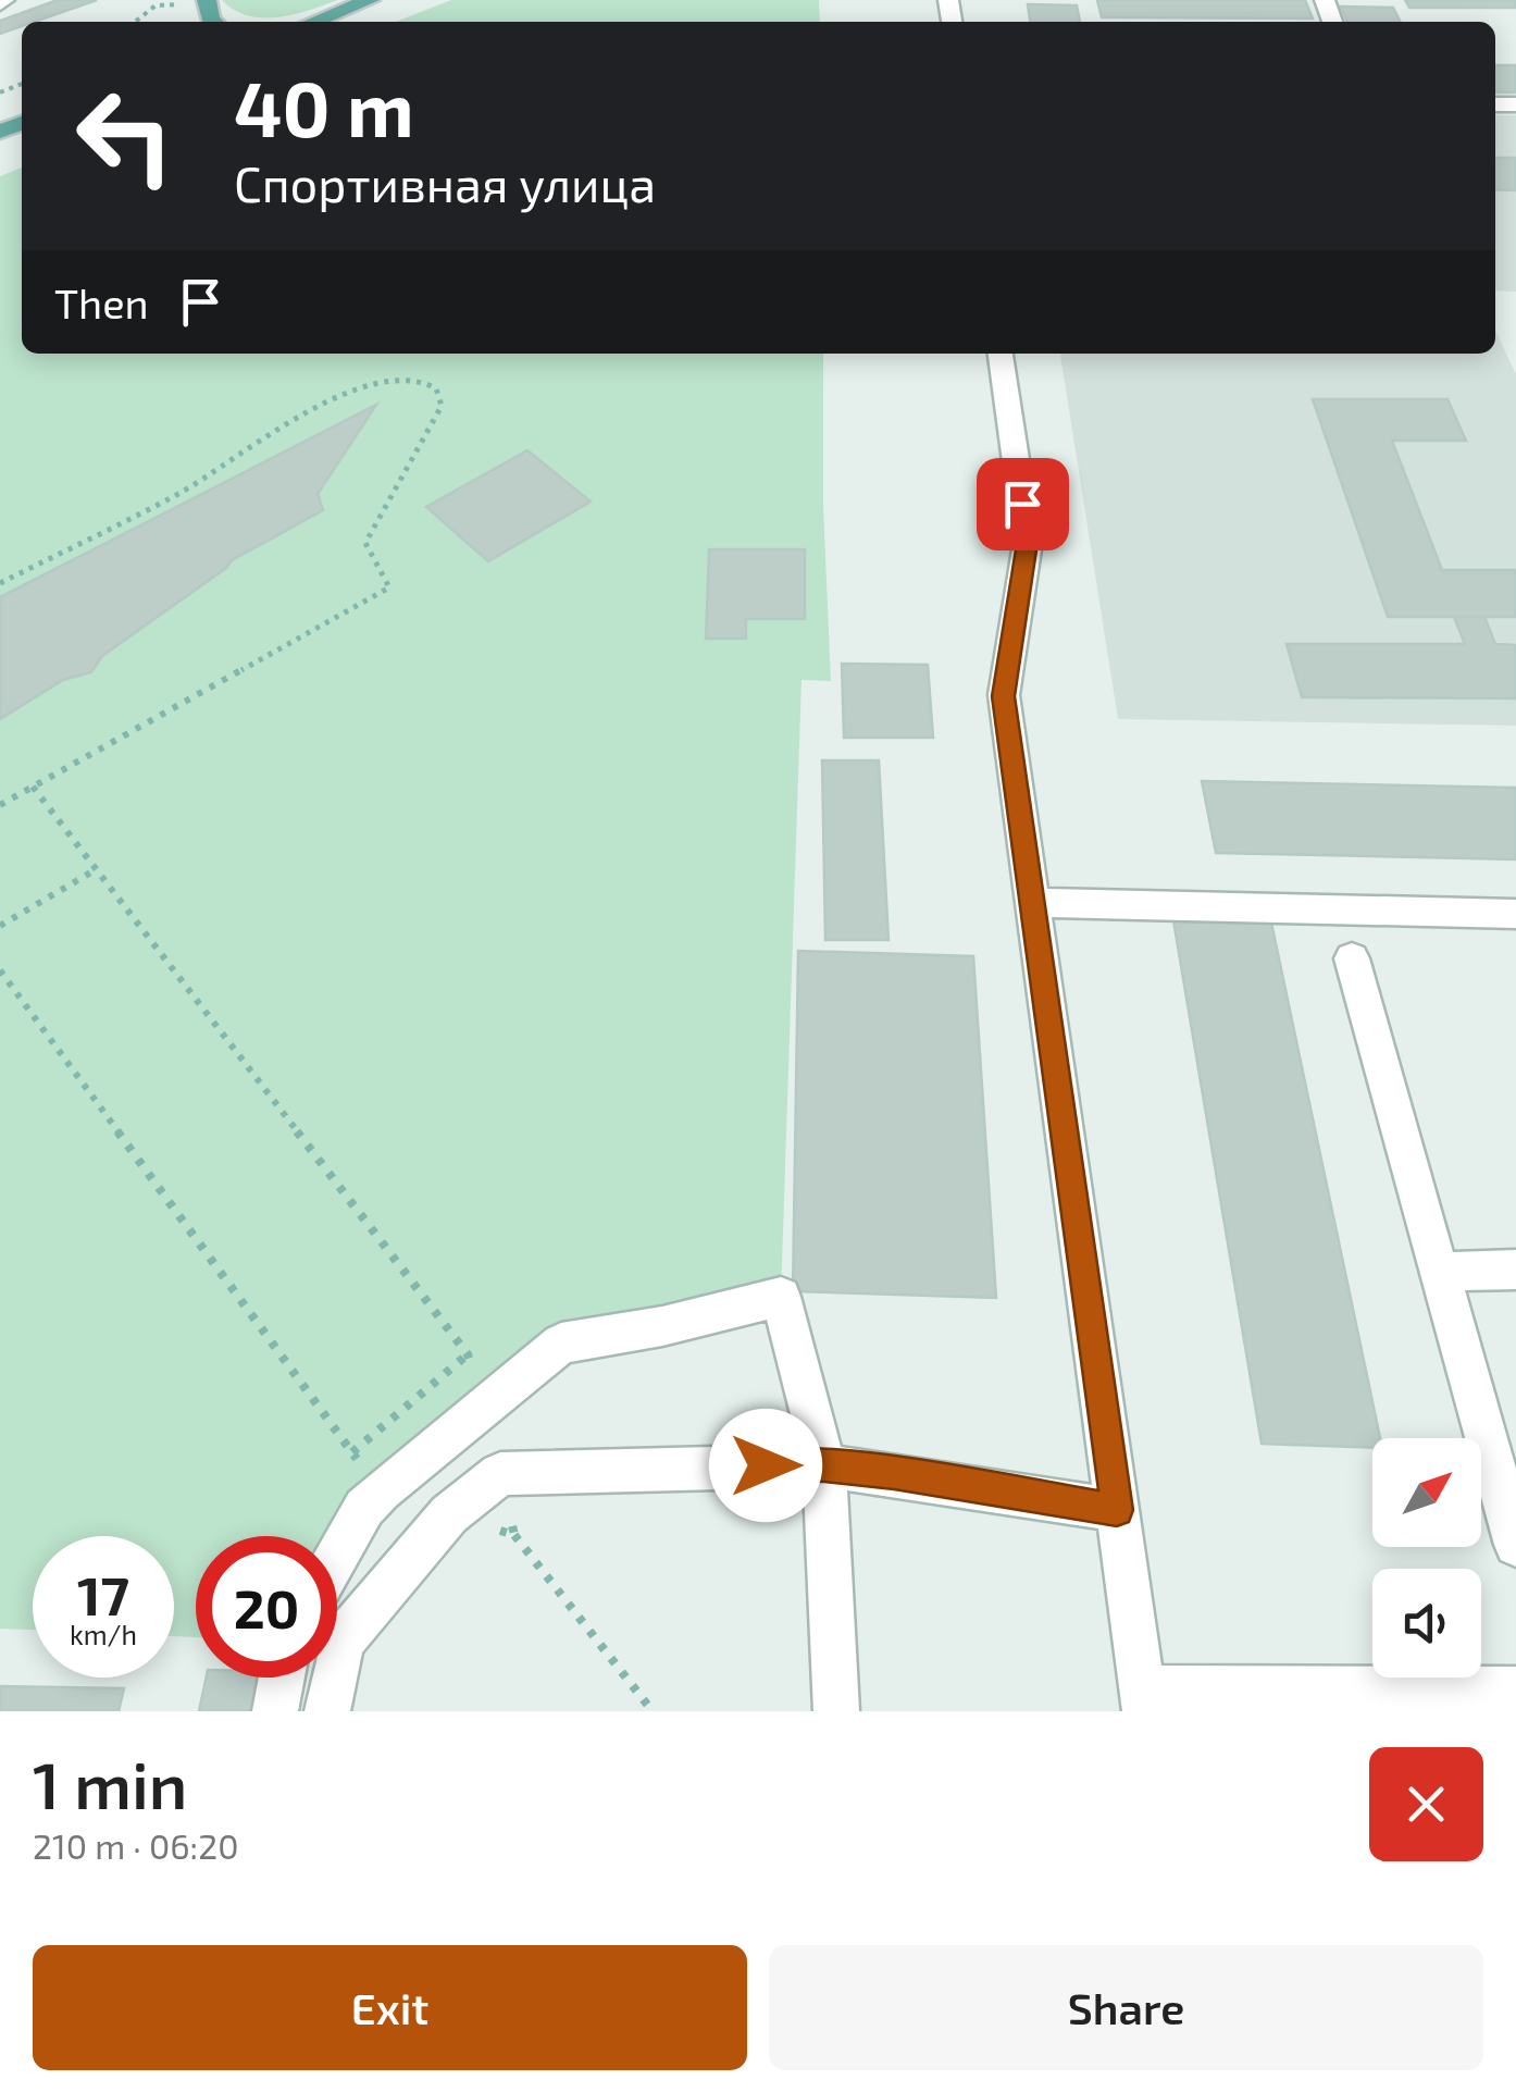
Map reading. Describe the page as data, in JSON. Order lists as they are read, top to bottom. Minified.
{"north":"top right","page":{"turn":["40 m","Спортивная улица"],"then":"Then","speed":"17 km/h","limit":"20","heading":["1 min","210 m · 06:20"],"buttons":["Exit","Share"]}}
